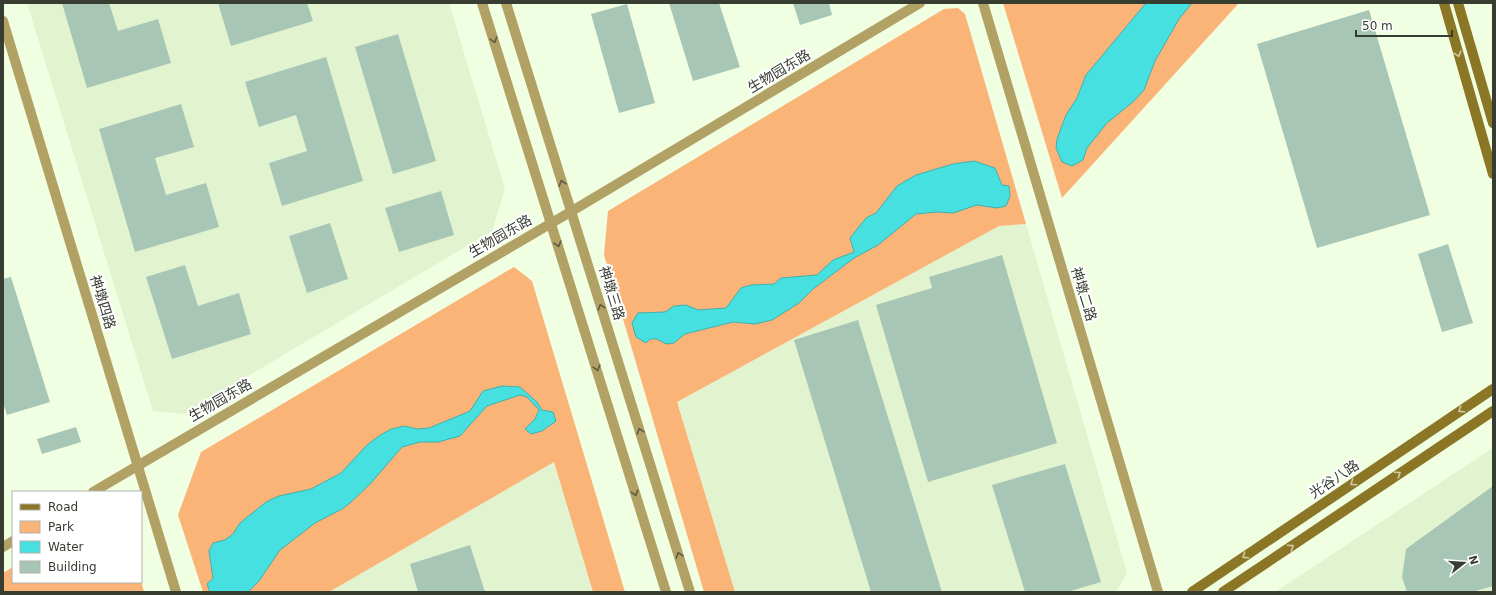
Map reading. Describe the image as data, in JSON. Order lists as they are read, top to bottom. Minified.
{"streets":{"main road":["光谷八路"],"street":["生物园东路","神墩三路","神墩二路","神墩四路"]},"crossings":[["生物园东路","神墩三路"],["生物园东路","神墩四路"]],"legend":["Road","Park","Water","Building"],"scale_bar":"50 m","north":"right"}
